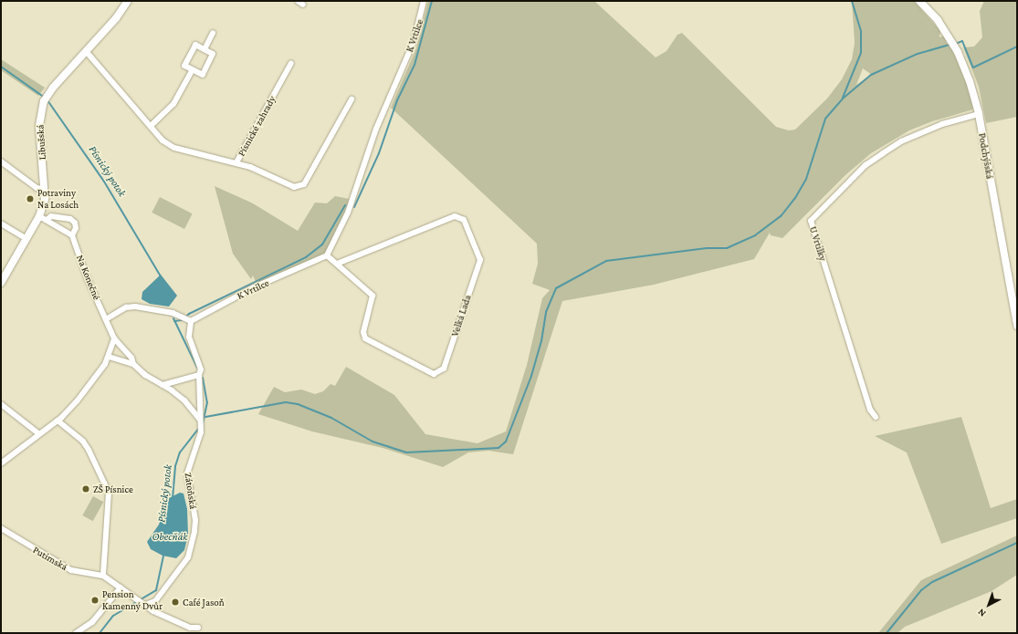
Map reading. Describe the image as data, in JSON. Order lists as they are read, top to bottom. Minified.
{"streets":{"street":["K Vrtilce","Písnické zahrady","Libušská","Podchýšská","U Vrtilky","Na Konečné","Velká Lada","Zátoňská","Putimská"]},"crossings":[["K Vrtilce","Velká Lada"],["K Vrtilce","Zátoňská"],["Písnické zahrady","Libušská"],["Libušská","Na Konečné"],["Podchýšská","U Vrtilky"],["Zátoňská","Putimská"]],"water":["Písnický potok","Obecňák"],"places":["Potraviny Na Losách","ZŠ Písnice","Pension Kamenný Dvůr","Café Jasoň"],"north":"bottom left"}
